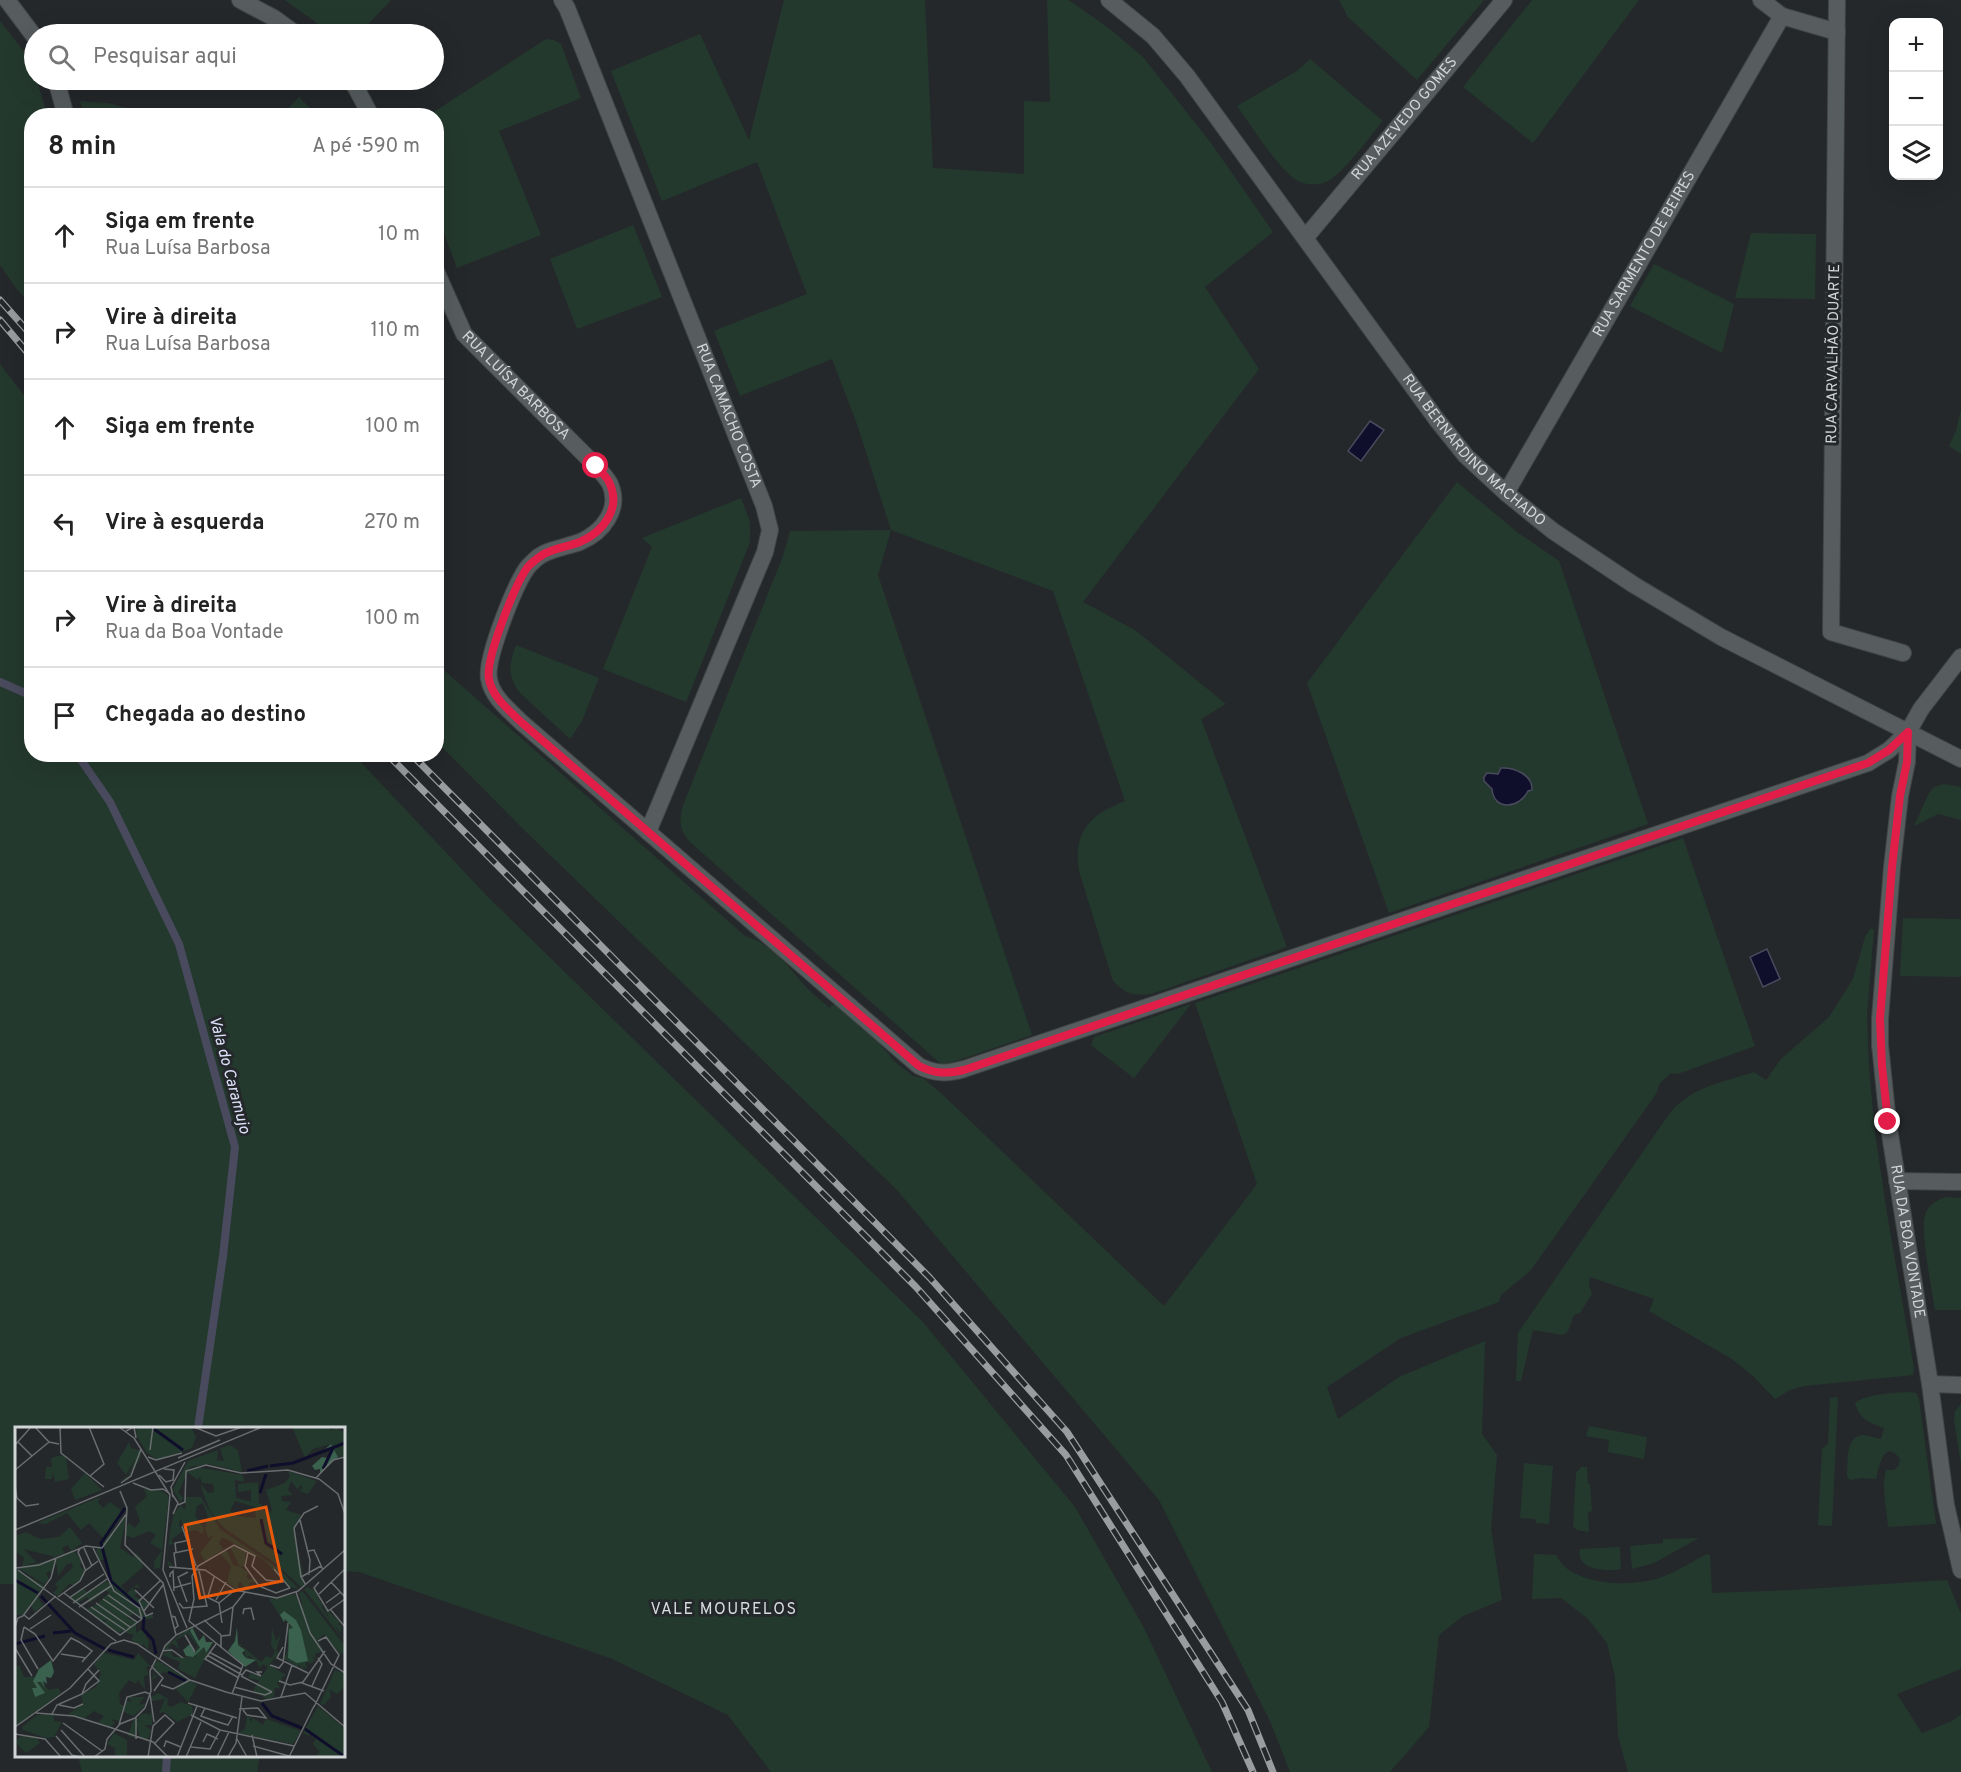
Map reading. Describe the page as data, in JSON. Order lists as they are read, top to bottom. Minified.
{"streets":{"street":["RUA AZEVEDO GOMES","RUA SARMENTO DE BEIRES","RUA CARVALHÃO DUARTE","RUA LUÍSA BARBOSA","RUA CAMACHO COSTA","RUA BERNARDINO MACHADO","RUA DA BOA VONTADE"]},"crossings":[["RUA AZEVEDO GOMES","RUA BERNARDINO MACHADO"],["RUA SARMENTO DE BEIRES","RUA BERNARDINO MACHADO"],["RUA LUÍSA BARBOSA","RUA CAMACHO COSTA"],["RUA LUÍSA BARBOSA","RUA BERNARDINO MACHADO"],["RUA LUÍSA BARBOSA","RUA DA BOA VONTADE"],["RUA BERNARDINO MACHADO","RUA DA BOA VONTADE"]],"districts":["VALE MOURELOS"],"water":["Vala do Caramujo"],"page":{"map_buttons":["+","−"],"search":"Pesquisar aqui","heading":["8 min","A pé · 590 m"],"list":[["Siga em frente","Rua Luísa Barbosa","10 m"],["Vire à direita","Rua Luísa Barbosa","110 m"],["Siga em frente","100 m"],["Vire à esquerda","270 m"],["Vire à direita","Rua da Boa Vontade","100 m"],"Chegada ao destino"]}}
